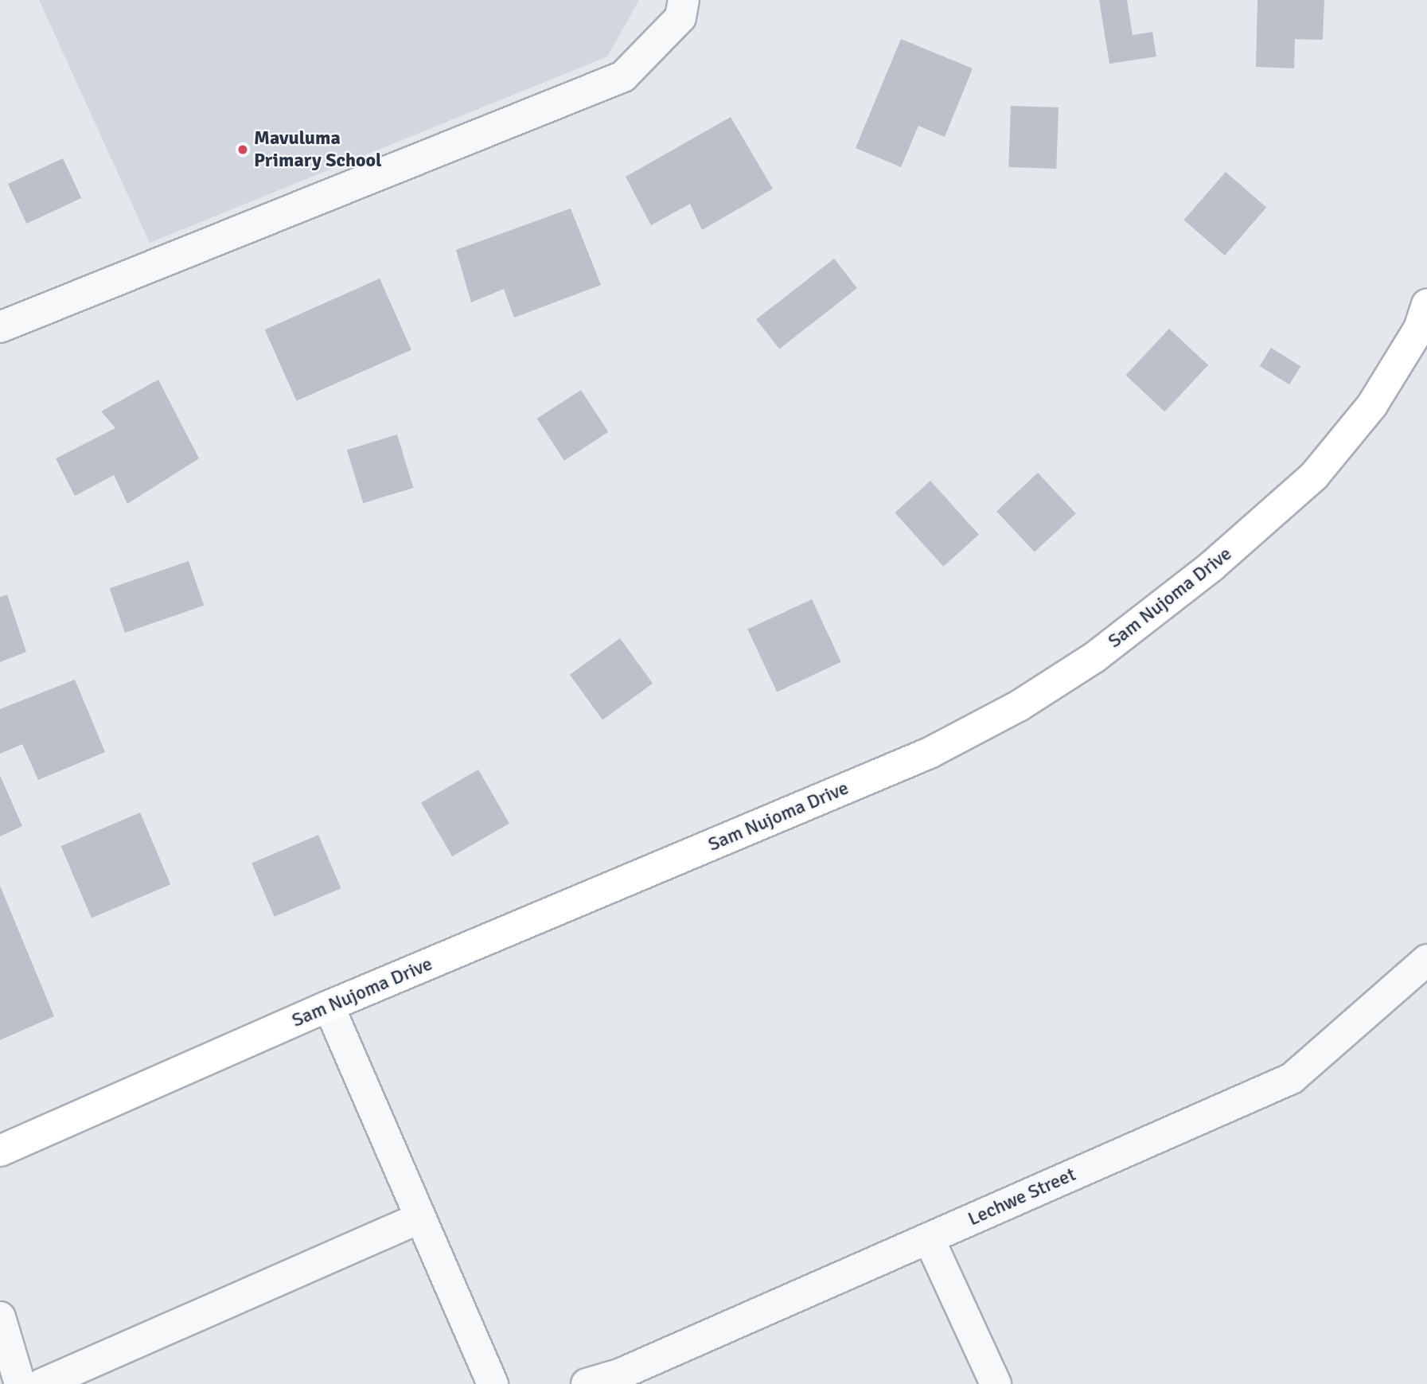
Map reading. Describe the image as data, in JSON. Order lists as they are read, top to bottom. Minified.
{"streets":{"street":["Sam Nujoma Drive","Lechwe Street"]},"places":["Mavuluma Primary School"]}
